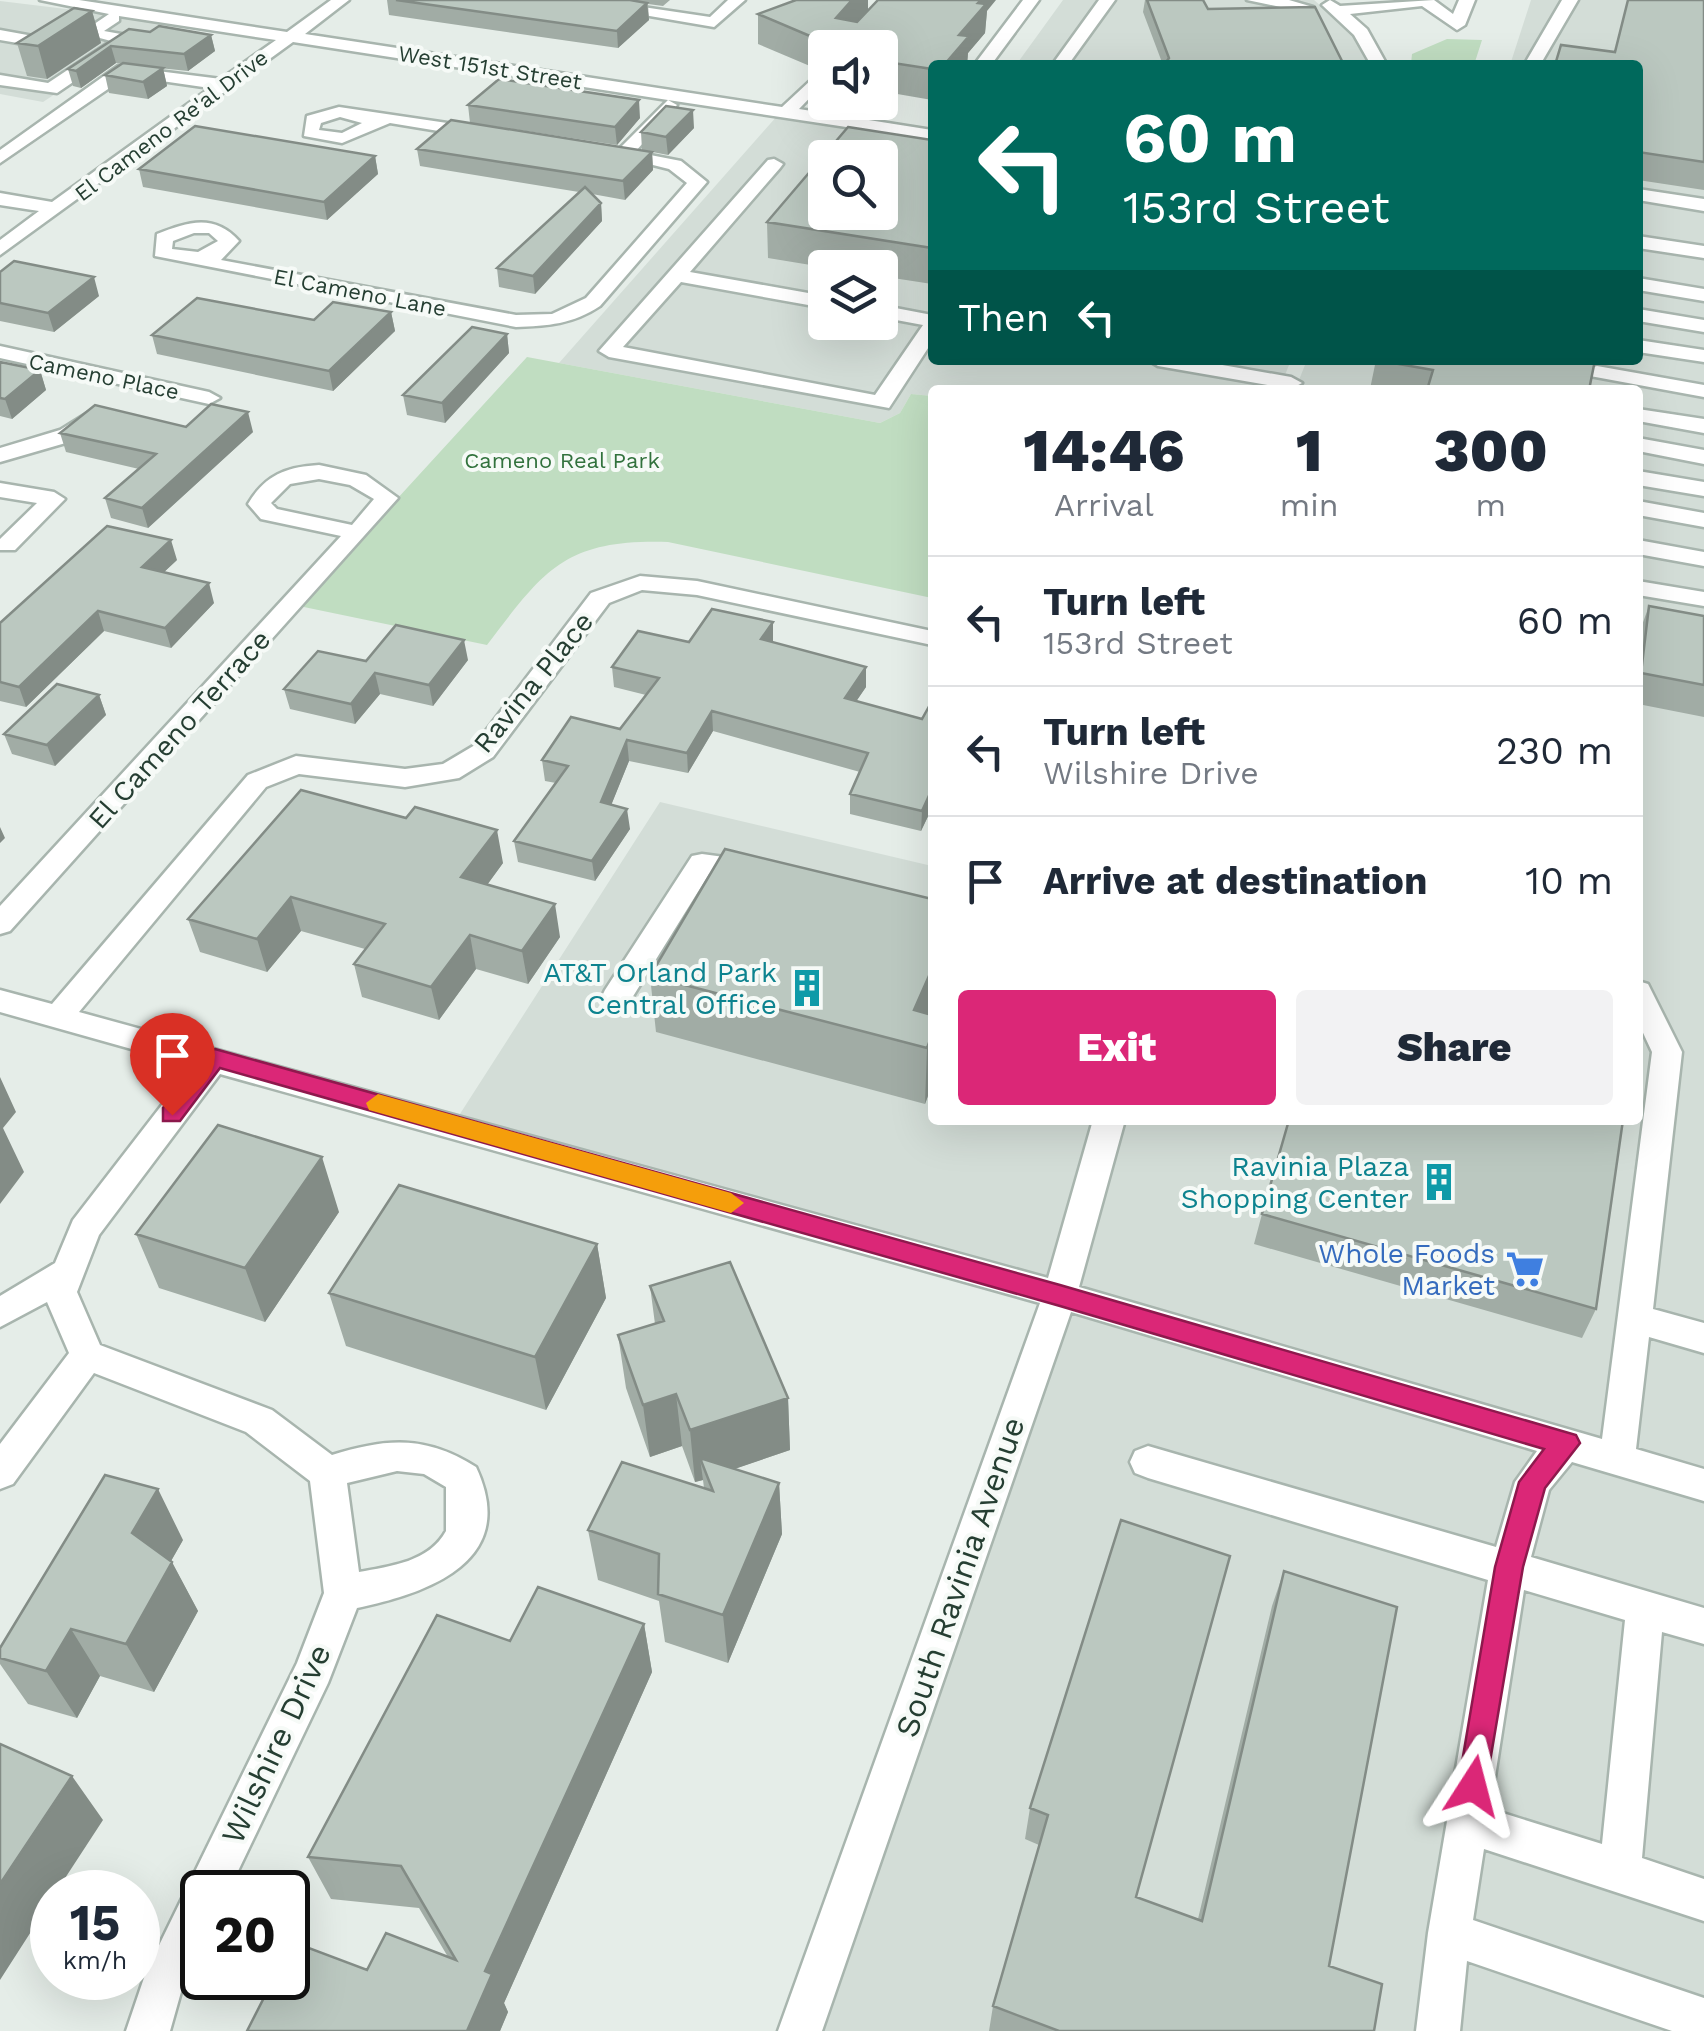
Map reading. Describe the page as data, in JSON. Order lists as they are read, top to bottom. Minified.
{"streets":{"street":["West 151st Street","El Cameno Re'al Drive","El Cameno Lane","Cameno Place","Ravina Place","El Cameno Terrace","South Ravinia Avenue","Wilshire Drive"]},"crossings":[["West 151st Street","El Cameno Re'al Drive"],["West 151st Street","El Cameno Lane"]],"parks":["Cameno Real Park"],"places":{"building":["AT&T Orland Park Central Office","Ravinia Plaza Shopping Center"],"supermarket":["Whole Foods Market"]},"page":{"turn":["60 m","153rd Street"],"then":"Then","eta":["14:46","Arrival","1","min","300","m"],"list":[{"name":"Turn left","note":"153rd Street","value":"60 m"},{"name":"Turn left","note":"Wilshire Drive","value":"230 m"},{"name":"Arrive at destination","value":"10 m"}],"buttons":["Exit","Share"],"speed":"15 km/h","limit":"20"}}
